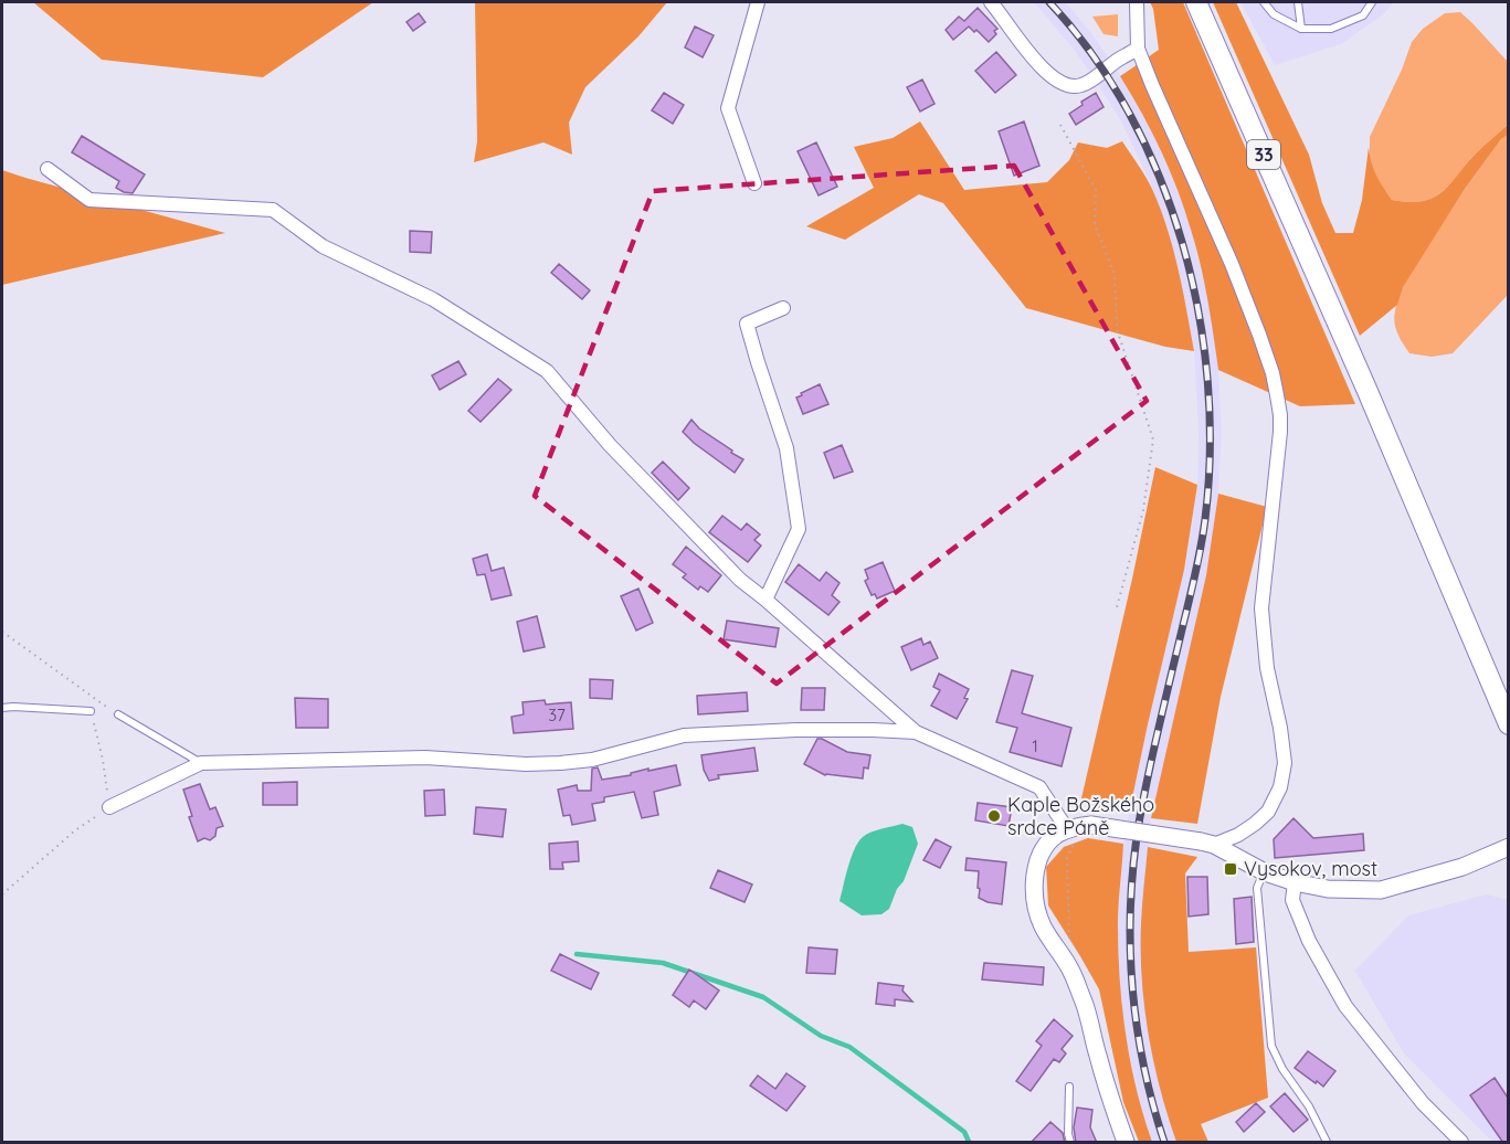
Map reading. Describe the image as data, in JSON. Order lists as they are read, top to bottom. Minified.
{"streets":{"main road":["33"]},"places":{"other":["Kaple Božského srdce Páně"],"transit":["Vysokov, most"]},"house_numbers":["37","1"]}
